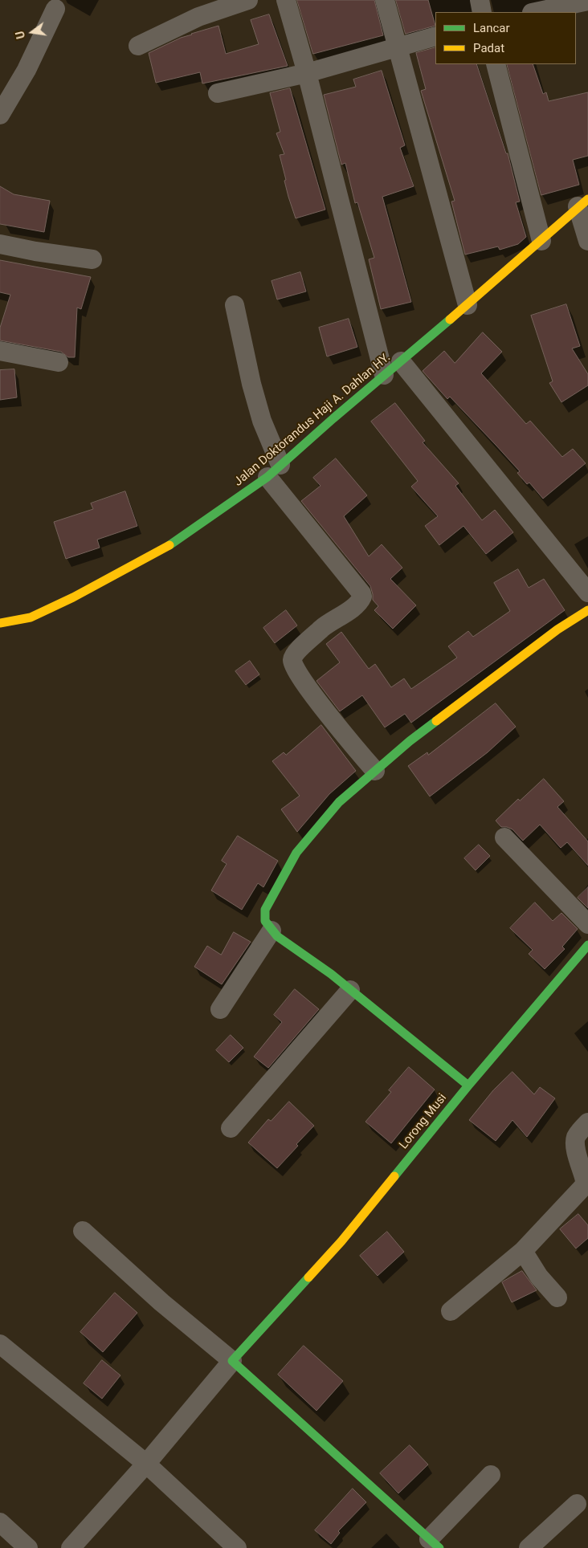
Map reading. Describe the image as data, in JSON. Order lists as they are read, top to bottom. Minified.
{"streets":{"street":["Jalan Doktorandus Haji A. Dahlan HY.","Lorong Musi"]},"legend":["Lancar","Padat"],"north":"left"}
